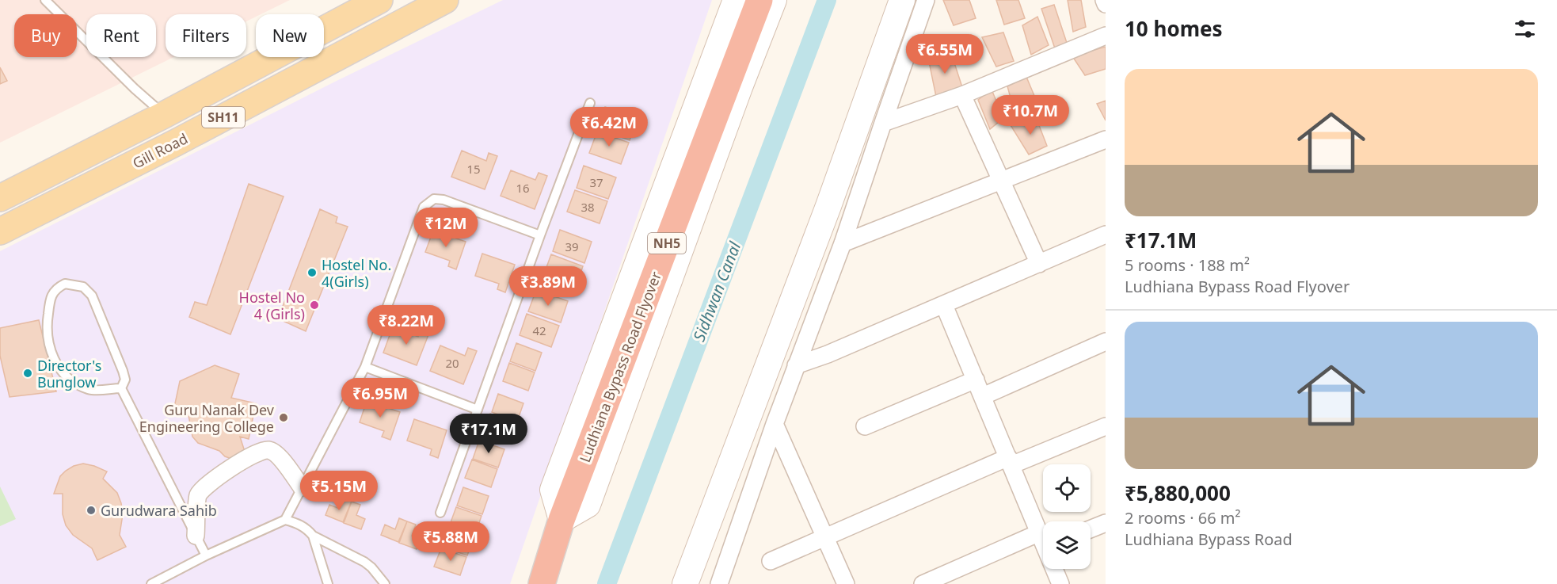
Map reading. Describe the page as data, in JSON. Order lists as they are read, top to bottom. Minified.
{"streets":{"highway":["NH5","Ludhiana Bypass Road Flyover"],"main road":["SH11","Gill Road"]},"crossings":[["NH5","Ludhiana Bypass Road Flyover"]],"water":["Sidhwan Canal"],"places":["Hostel No. 4(Girls)","Hostel No 4 (Girls)","Director's Bunglow","Guru Nanak Dev Engineering College","Gurudwara Sahib"],"house_numbers":["15","37","16","38","39","42","20"],"page":{"heading":"10 homes","chip":["Buy","Rent","Filters","New"],"price":["₹6.55M","₹10.7M","₹6.42M","₹12M","₹3.89M","₹8.22M","₹6.95M","₹17.1M","₹5.15M","₹5.88M"],"list":[{"name":"₹17.1M","note":"5 rooms · 188 m² · Ludhiana Bypass Road Flyover"},{"name":"₹5,880,000","note":"2 rooms · 66 m² · Ludhiana Bypass Road"}]}}
